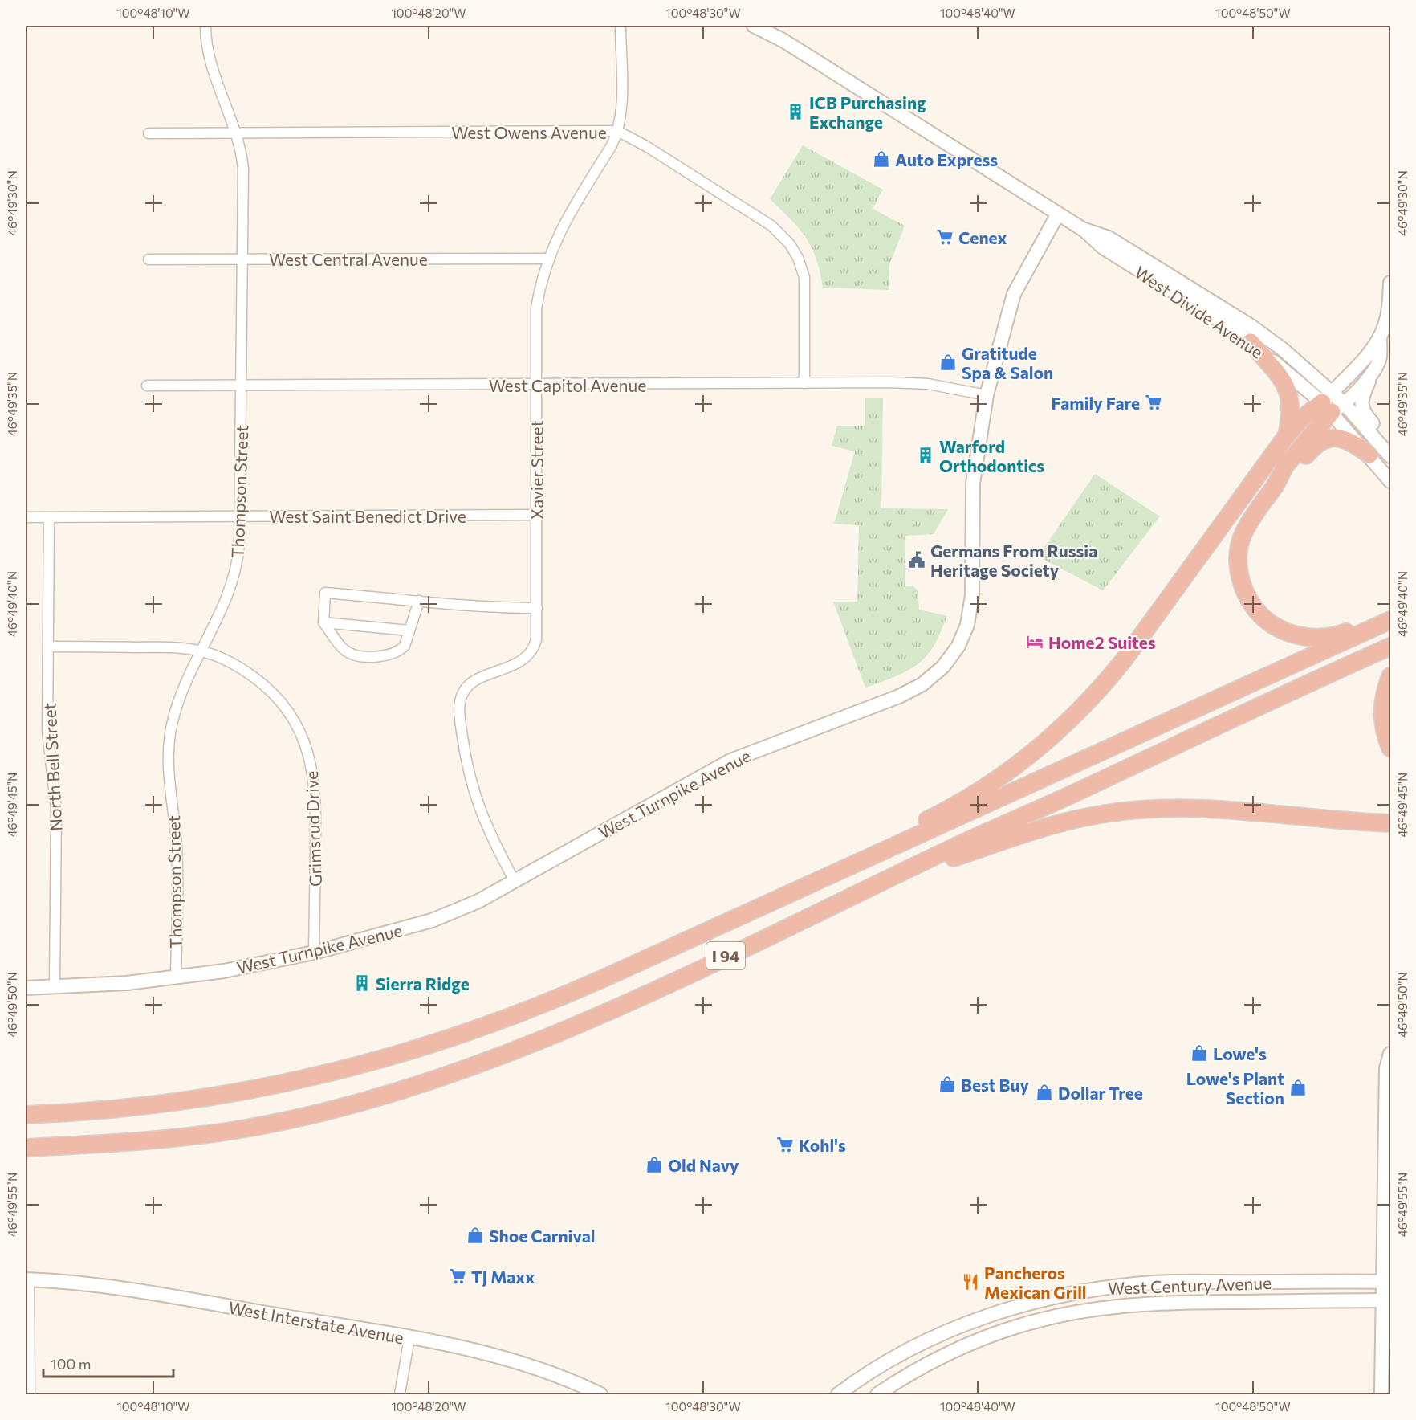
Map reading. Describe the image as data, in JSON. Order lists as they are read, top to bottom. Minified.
{"streets":{"highway":["I 94"],"street":["West Owens Avenue","West Central Avenue","West Divide Avenue","West Capitol Avenue","Xavier Street","Thompson Street","West Saint Benedict Drive","North Bell Street","West Turnpike Avenue","Grimsrud Drive","West Century Avenue","West Interstate Avenue"]},"crossings":[["West Owens Avenue","West Capitol Avenue"],["West Owens Avenue","Xavier Street"],["West Owens Avenue","Thompson Street"],["West Central Avenue","Xavier Street"],["West Central Avenue","Thompson Street"],["West Divide Avenue","West Turnpike Avenue"],["West Capitol Avenue","Xavier Street"],["West Capitol Avenue","Thompson Street"],["West Capitol Avenue","West Turnpike Avenue"],["Xavier Street","West Saint Benedict Drive"],["Xavier Street","West Turnpike Avenue"],["Thompson Street","West Saint Benedict Drive"],["Thompson Street","West Turnpike Avenue"],["Thompson Street","Grimsrud Drive"],["West Saint Benedict Drive","North Bell Street"],["North Bell Street","West Turnpike Avenue"],["North Bell Street","Grimsrud Drive"],["West Turnpike Avenue","Grimsrud Drive"]],"places":{"building":["ICB Purchasing Exchange","Warford Orthodontics","Sierra Ridge"],"shop":["Auto Express","Gratitude Spa & Salon","Lowe's","Best Buy","Lowe's Plant Section","Dollar Tree","Old Navy","Shoe Carnival"],"supermarket":["Cenex","Family Fare","Kohl's","TJ Maxx"],"public building":["Germans From Russia Heritage Society"],"hotel":["Home2 Suites"],"restaurant":["Pancheros Mexican Grill"]},"scale_bar":"100 m","coordinates":["100°48'10\"W","100°48'20\"W","100°48'30\"W","100°48'40\"W","100°48'50\"W","46°49'30\"N","46°49'35\"N","46°49'40\"N","46°49'45\"N","46°49'50\"N","46°49'55\"N"]}
